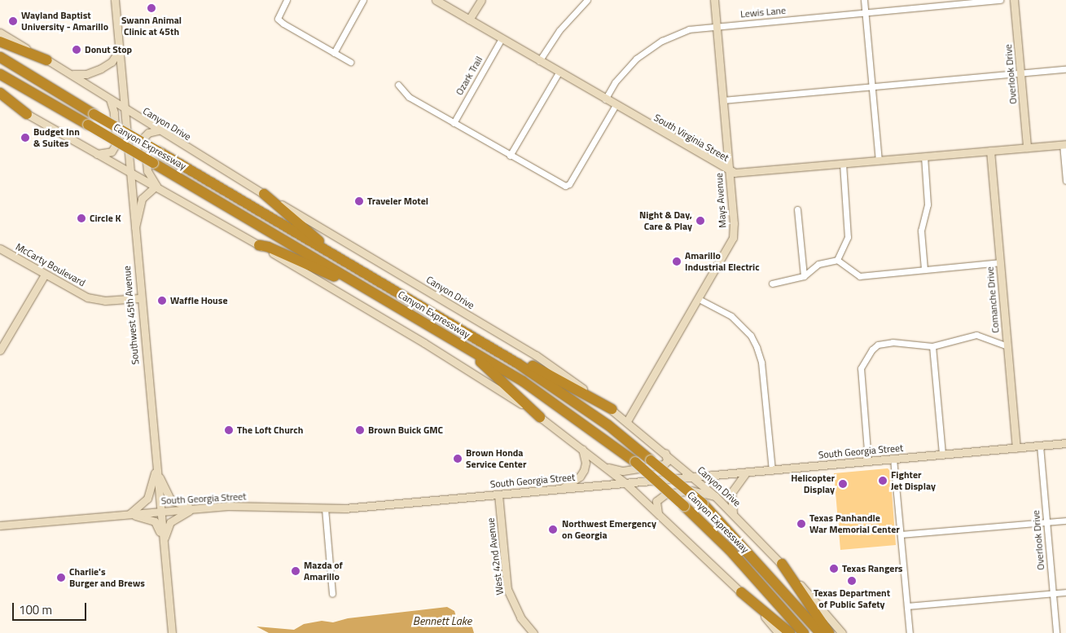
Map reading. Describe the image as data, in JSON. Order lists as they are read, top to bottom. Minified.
{"streets":{"highway":["Canyon Expressway"],"main road":["Overlook Drive","Canyon Drive","South Virginia Street","Mays Avenue","McCarty Boulevard","Comanche Drive","Southwest 45th Avenue","South Georgia Street","West 42nd Avenue"],"street":["Lewis Lane","Ozark Trail"]},"crossings":[["Lewis Lane","South Virginia Street"],["Lewis Lane","Mays Avenue"],["Overlook Drive","South Virginia Street"],["Overlook Drive","South Georgia Street"],["Ozark Trail","South Virginia Street"],["Canyon Drive","Mays Avenue"],["Canyon Drive","Southwest 45th Avenue"],["Canyon Drive","South Georgia Street"],["South Virginia Street","Mays Avenue"],["South Virginia Street","Comanche Drive"],["McCarty Boulevard","Southwest 45th Avenue"],["Comanche Drive","South Georgia Street"],["Southwest 45th Avenue","South Georgia Street"],["South Georgia Street","West 42nd Avenue"]],"water":["Bennett Lake"],"places":["Swann Animal Clinic at 45th","Wayland Baptist University - Amarillo","Donut Stop","Budget Inn & Suites","Traveler Motel","Circle K","Night & Day, Care & Play","Amarillo Industrial Electric","Waffle House","The Loft Church","Brown Buick GMC","Brown Honda Service Center","Fighter Jet Display","Helicopter Display","Texas Panhandle War Memorial Center","Northwest Emergency on Georgia","Texas Rangers","Mazda of Amarillo","Charlie's Burger and Brews","Texas Department of Public Safety"],"scale_bar":"100 m"}
